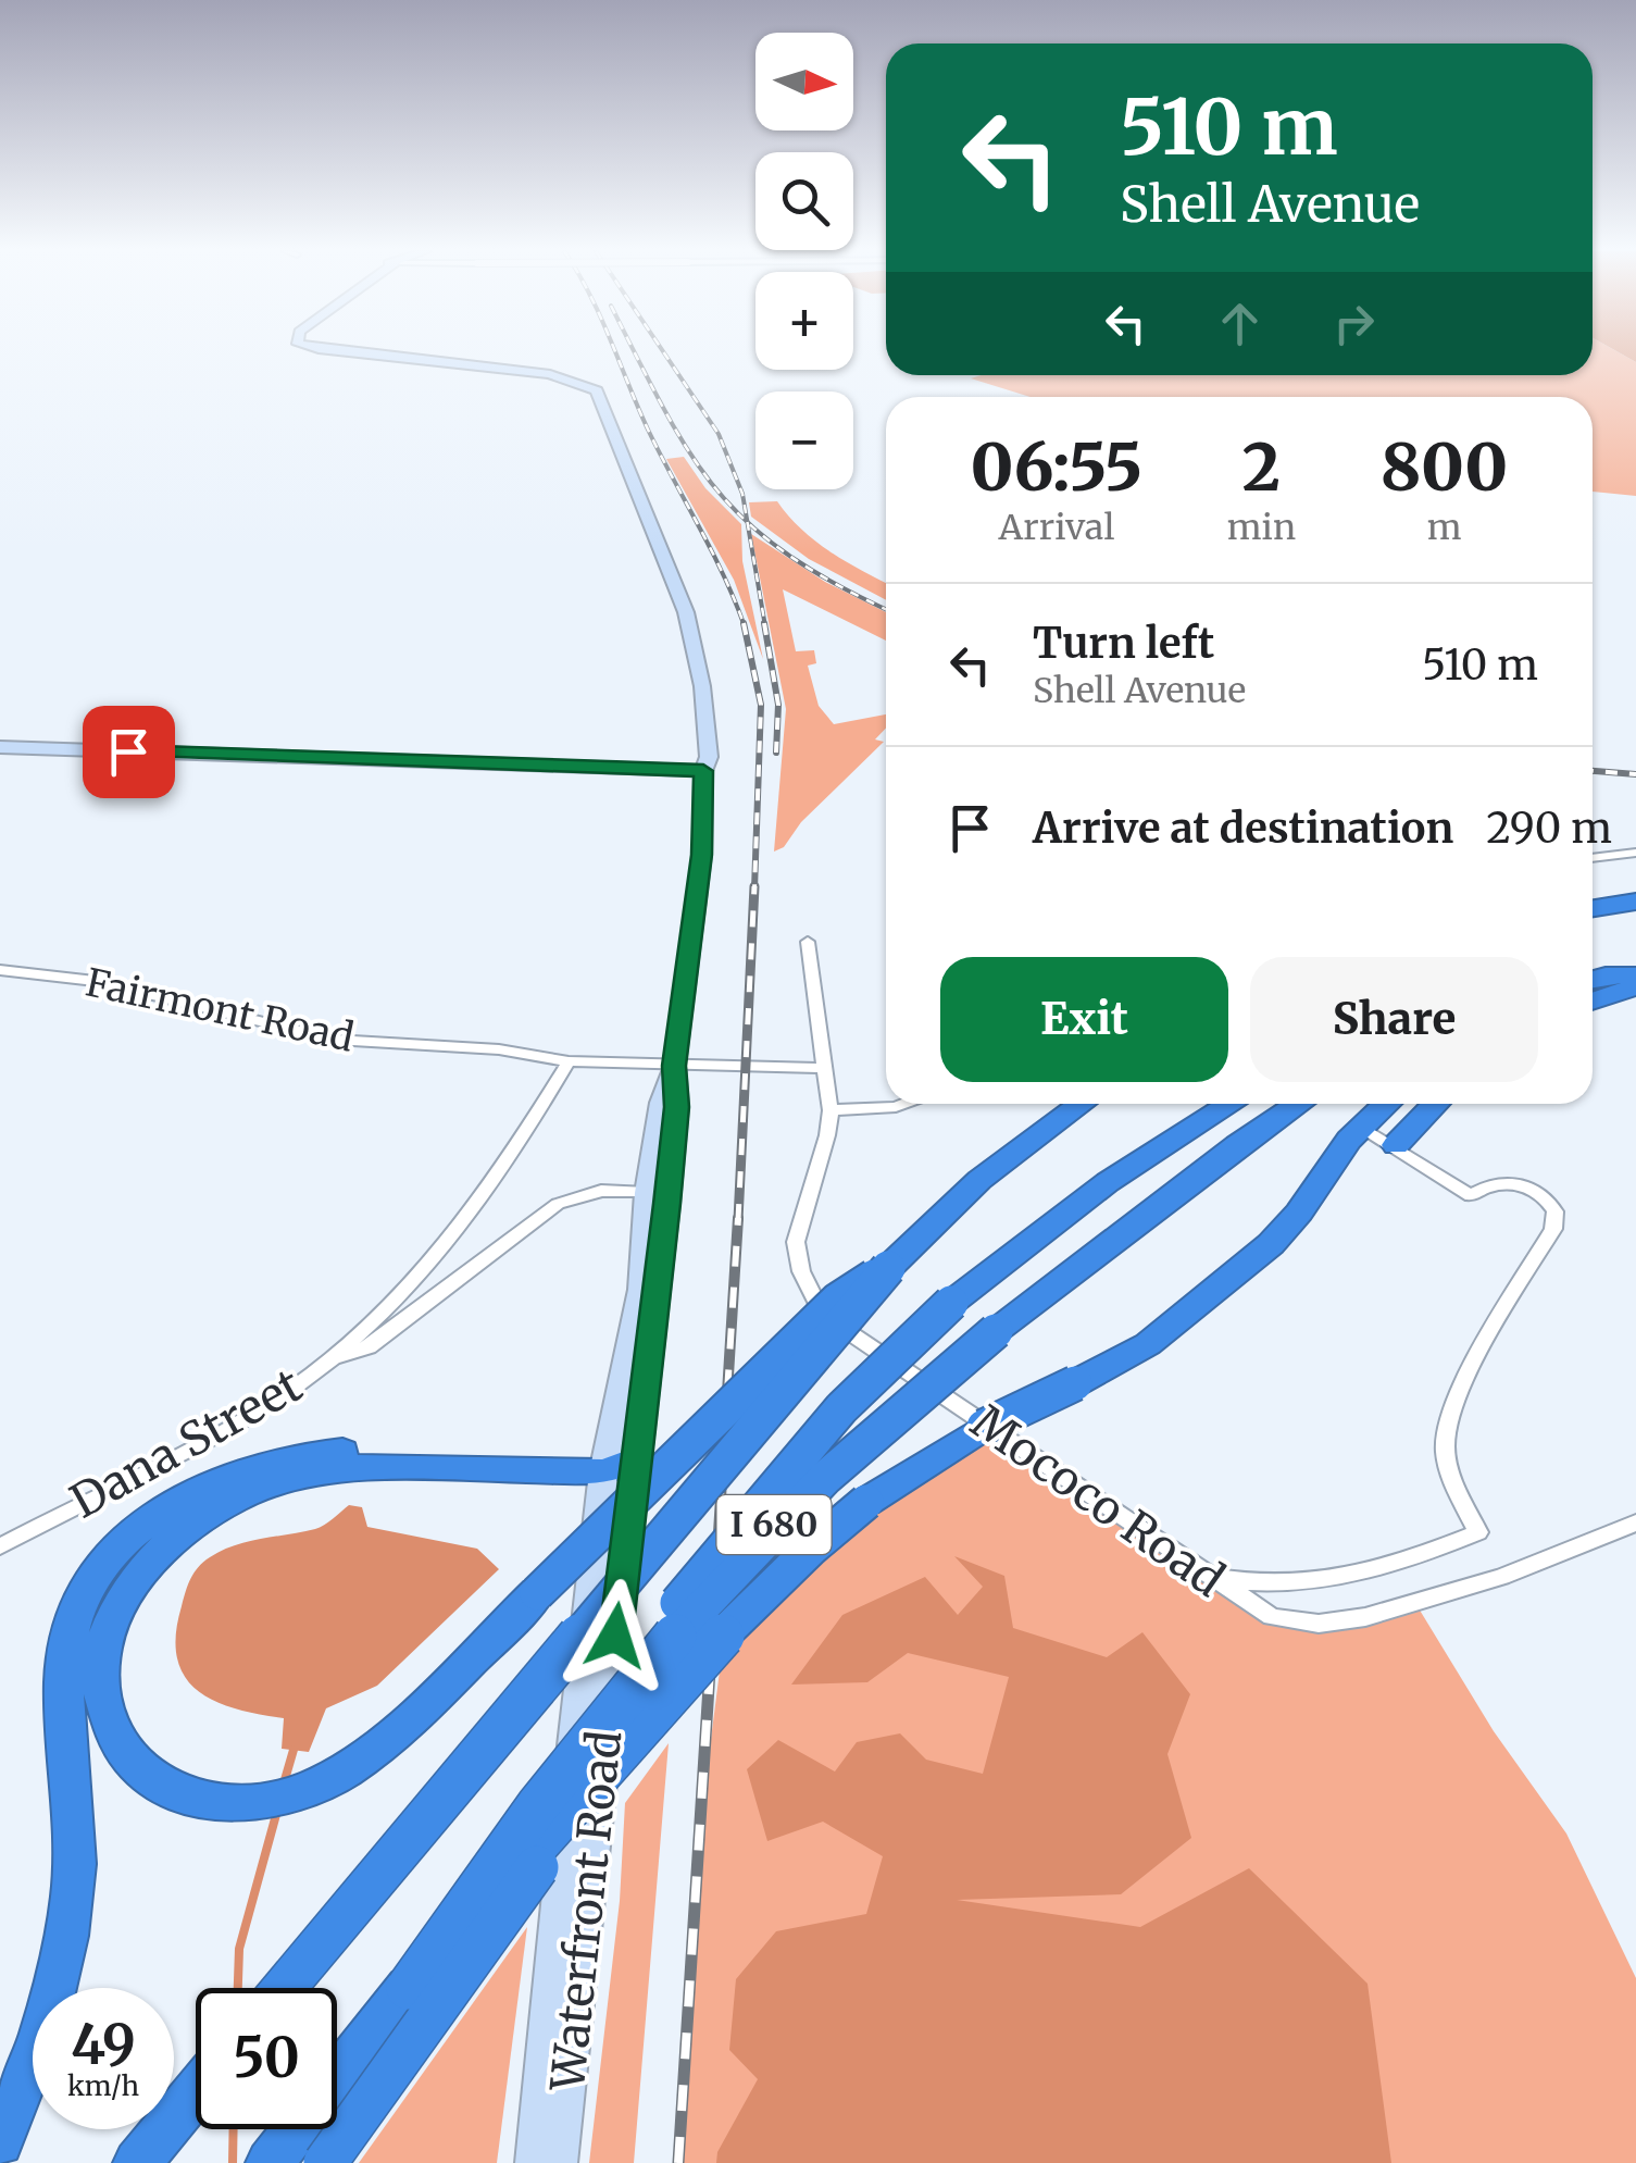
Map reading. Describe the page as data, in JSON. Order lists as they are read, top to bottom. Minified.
{"streets":{"highway":["I 680"],"main road":["Waterfront Road"],"street":["Fairmont Road","Dana Street","Mococo Road"]},"crossings":[["Fairmont Road","Dana Street"]],"north":"right","page":{"map_buttons":["+","−"],"turn":["510 m","Shell Avenue"],"eta":["06:55","Arrival","2","min","800","m"],"list":[{"name":"Turn left","note":"Shell Avenue","value":"510 m"},{"name":"Arrive at destination","value":"290 m"}],"buttons":["Exit","Share"],"speed":"49 km/h","limit":"50"}}
